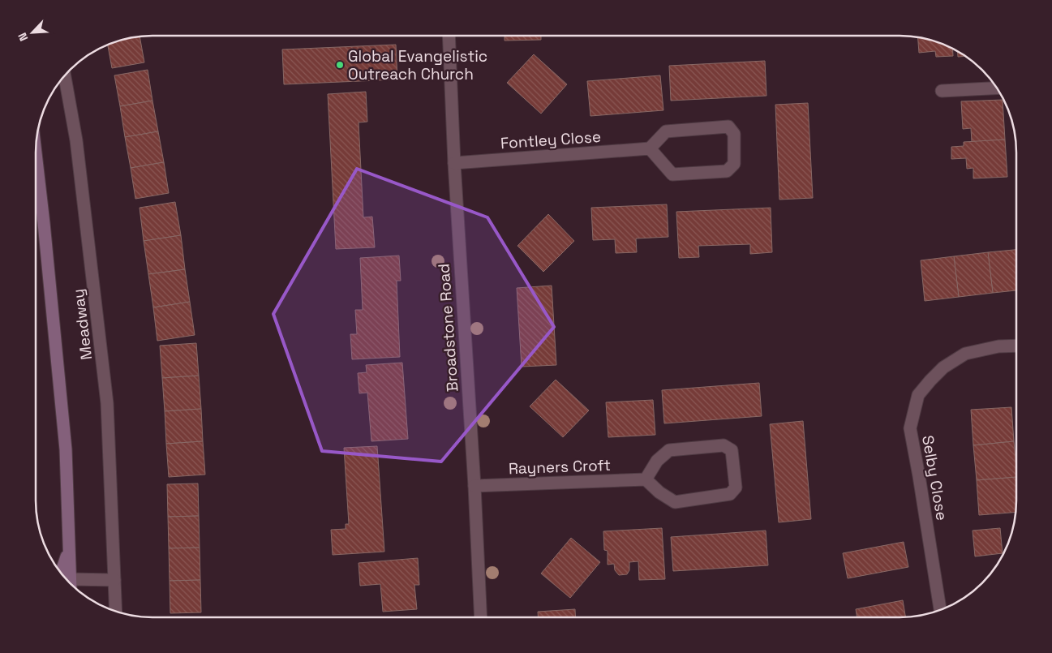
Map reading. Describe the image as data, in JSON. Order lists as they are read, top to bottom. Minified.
{"streets":{"street":["Fontley Close","Meadway","Broadstone Road","Rayners Croft","Selby Close"]},"crossings":[["Fontley Close","Broadstone Road"],["Broadstone Road","Rayners Croft"]],"places":["Global Evangelistic Outreach Church"],"north":"bottom left"}
